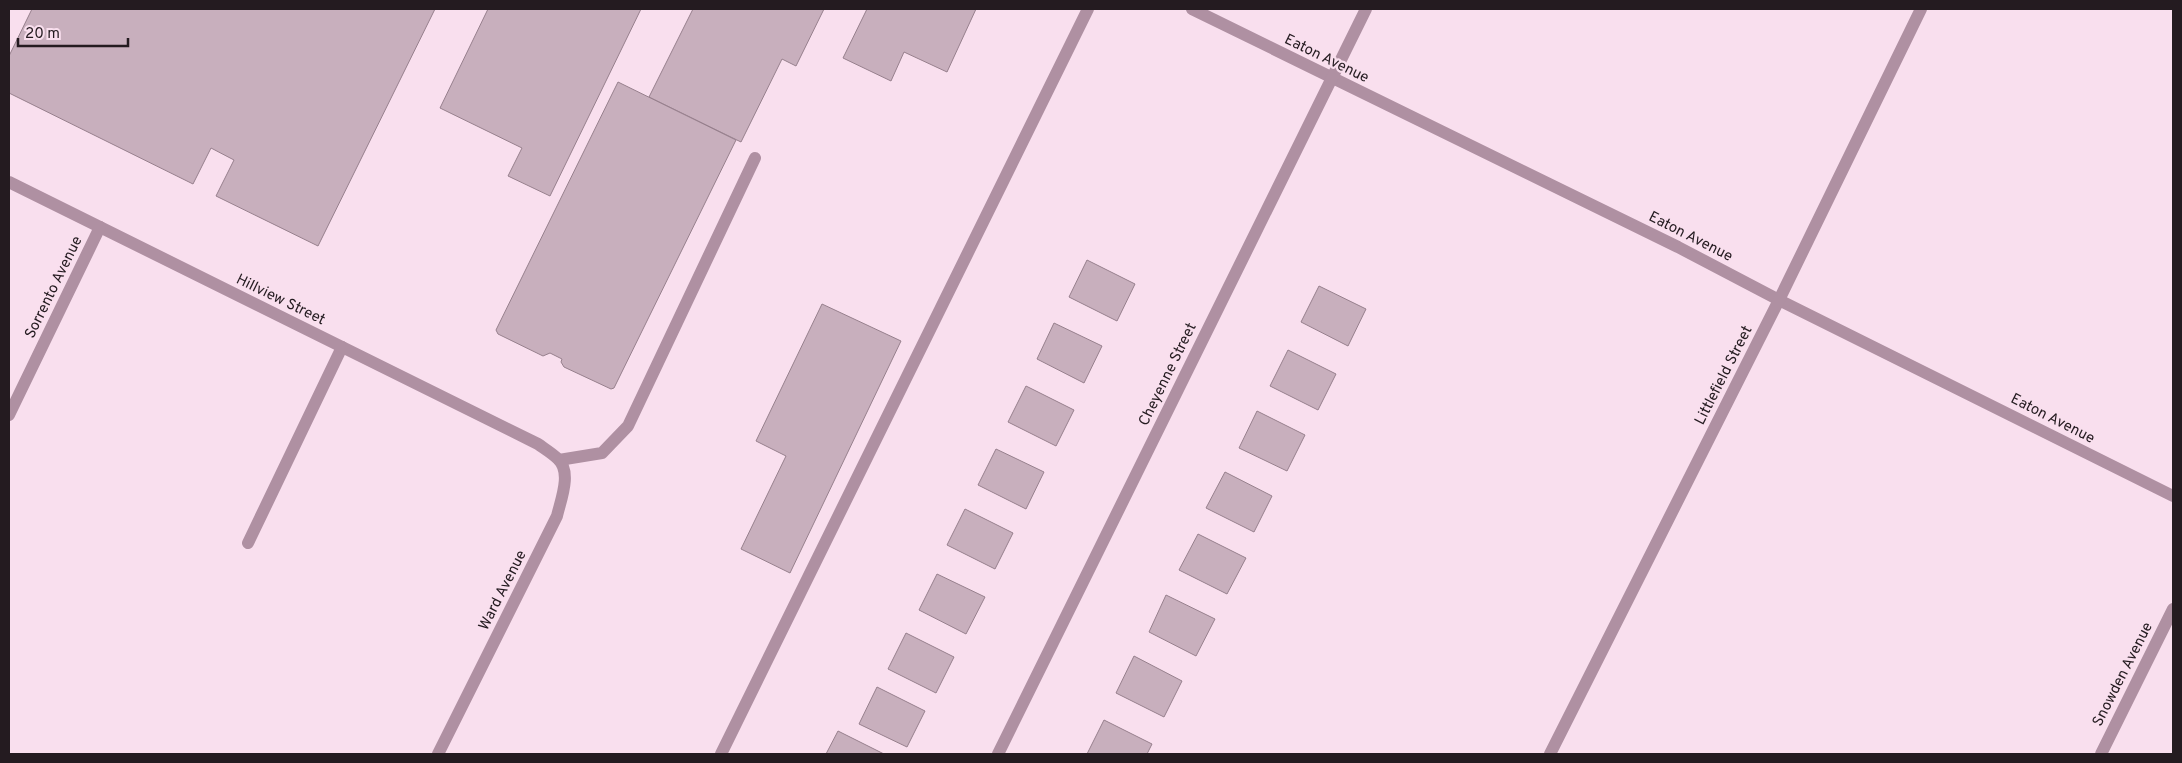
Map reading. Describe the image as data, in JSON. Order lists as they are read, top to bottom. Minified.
{"streets":{"street":["Eaton Avenue","Sorrento Avenue","Hillview Street","Cheyenne Street","Littlefield Street","Ward Avenue","Snowden Avenue"]},"crossings":[["Eaton Avenue","Cheyenne Street"],["Eaton Avenue","Littlefield Street"],["Sorrento Avenue","Hillview Street"],["Hillview Street","Ward Avenue"]],"scale_bar":"20 m"}
